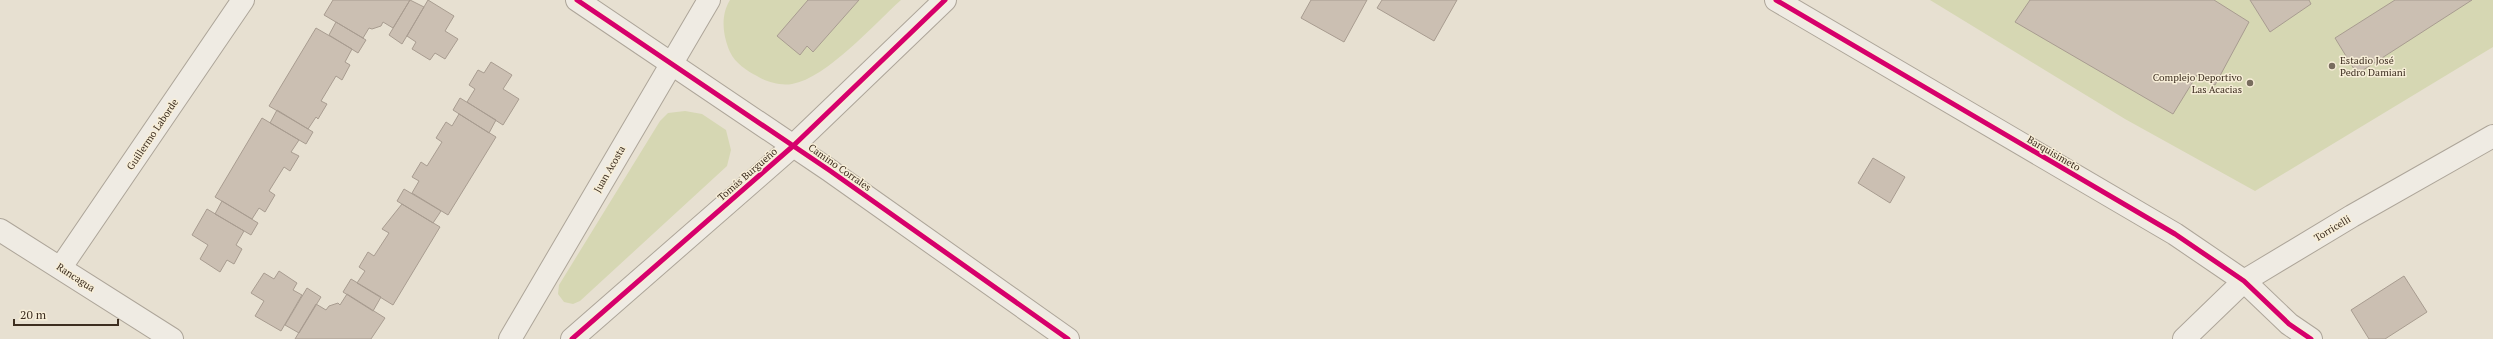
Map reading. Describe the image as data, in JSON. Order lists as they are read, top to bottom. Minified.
{"streets":{"street":["Guillermo Laborde","Barquisimeto","Camino Corrales","Juan Acosta","Tomás Burgueño","Torricelli","Rancagua"]},"crossings":[["Guillermo Laborde","Rancagua"],["Barquisimeto","Torricelli"],["Camino Corrales","Juan Acosta"],["Camino Corrales","Tomás Burgueño"]],"places":["Estadio José Pedro Damiani","Complejo Deportivo Las Acacias"],"scale_bar":"20 m"}
